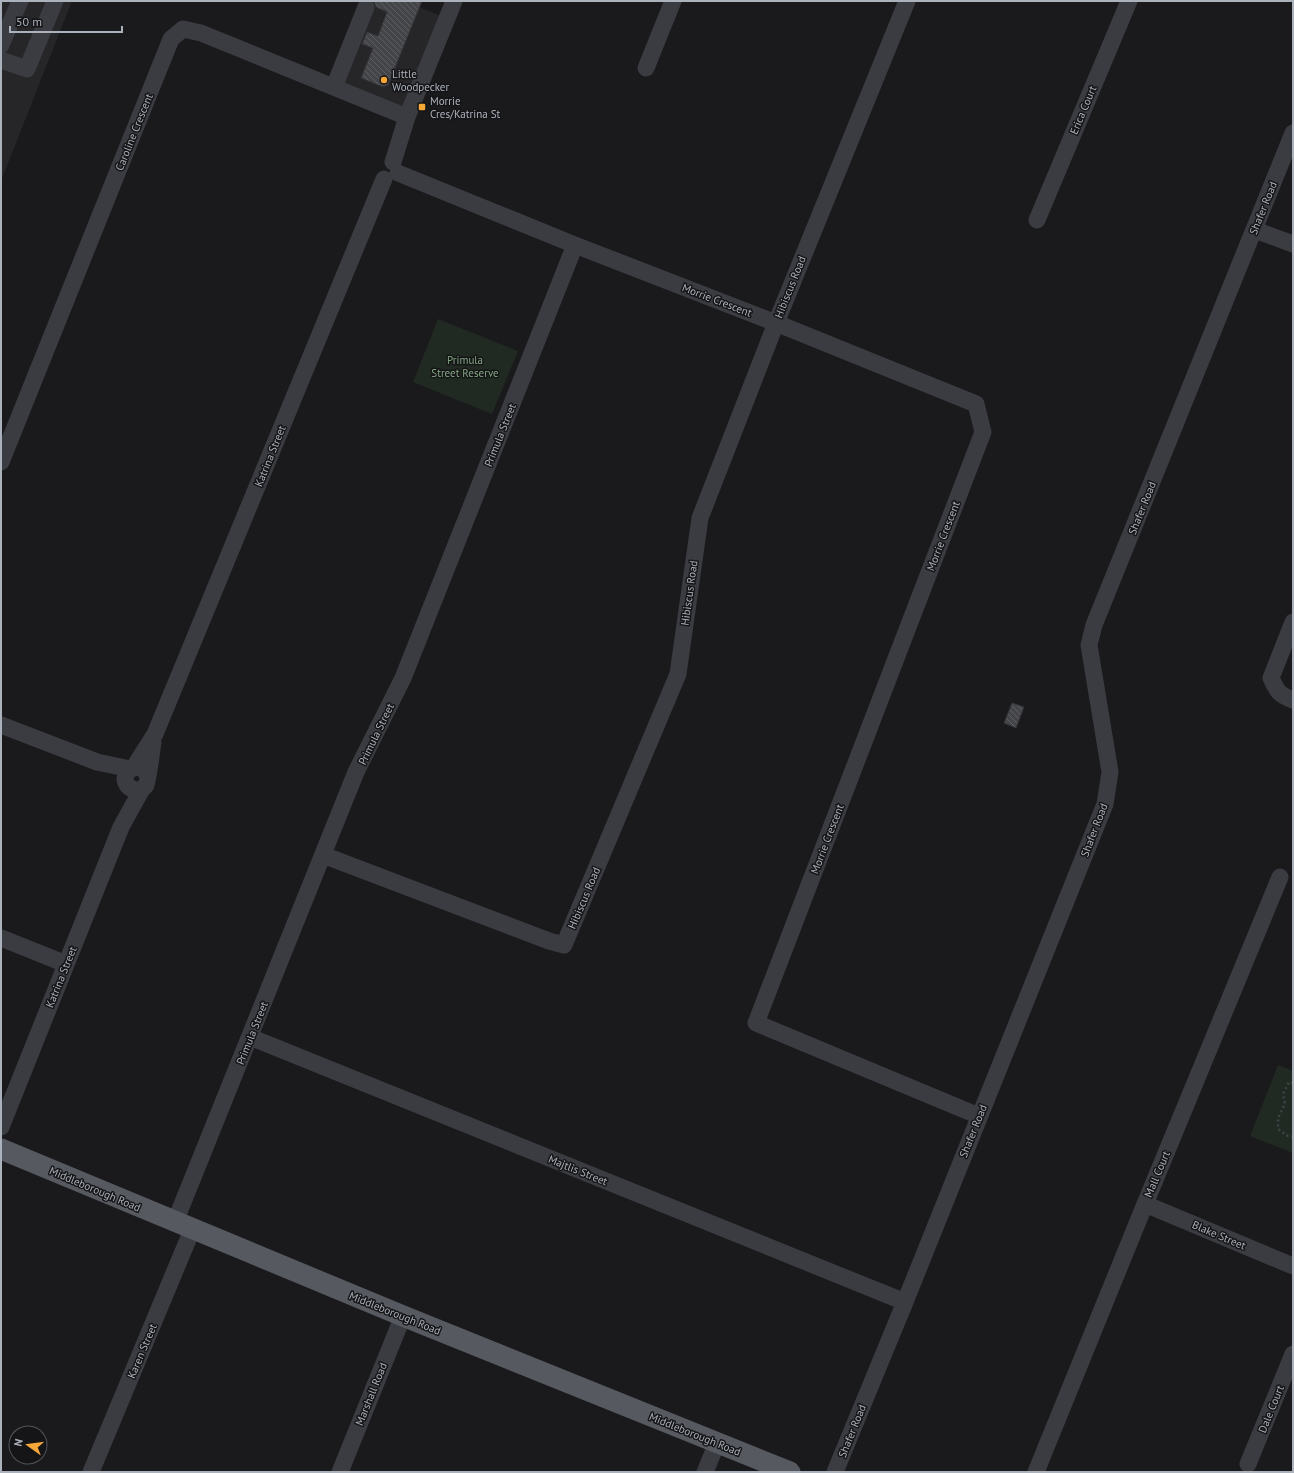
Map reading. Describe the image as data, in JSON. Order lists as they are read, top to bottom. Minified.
{"streets":{"main road":["Middleborough Road"],"street":["Erica Court","Caroline Crescent","Shafer Road","Hibiscus Road","Morrie Crescent","Primula Street","Katrina Street","Majtlis Street","Mall Court","Blake Street","Karen Street","Marshall Road","Dale Court"]},"crossings":[["Caroline Crescent","Katrina Street"],["Shafer Road","Morrie Crescent"],["Shafer Road","Majtlis Street"],["Hibiscus Road","Morrie Crescent"],["Hibiscus Road","Primula Street"],["Morrie Crescent","Primula Street"],["Morrie Crescent","Katrina Street"],["Primula Street","Majtlis Street"],["Primula Street","Middleborough Road"],["Primula Street","Karen Street"],["Mall Court","Blake Street"],["Middleborough Road","Karen Street"],["Middleborough Road","Marshall Road"]],"parks":["Primula Street Reserve"],"places":{"other":["Little Woodpecker"],"transit":["Morrie Cres/Katrina St"]},"scale_bar":"50 m","north":"left"}
